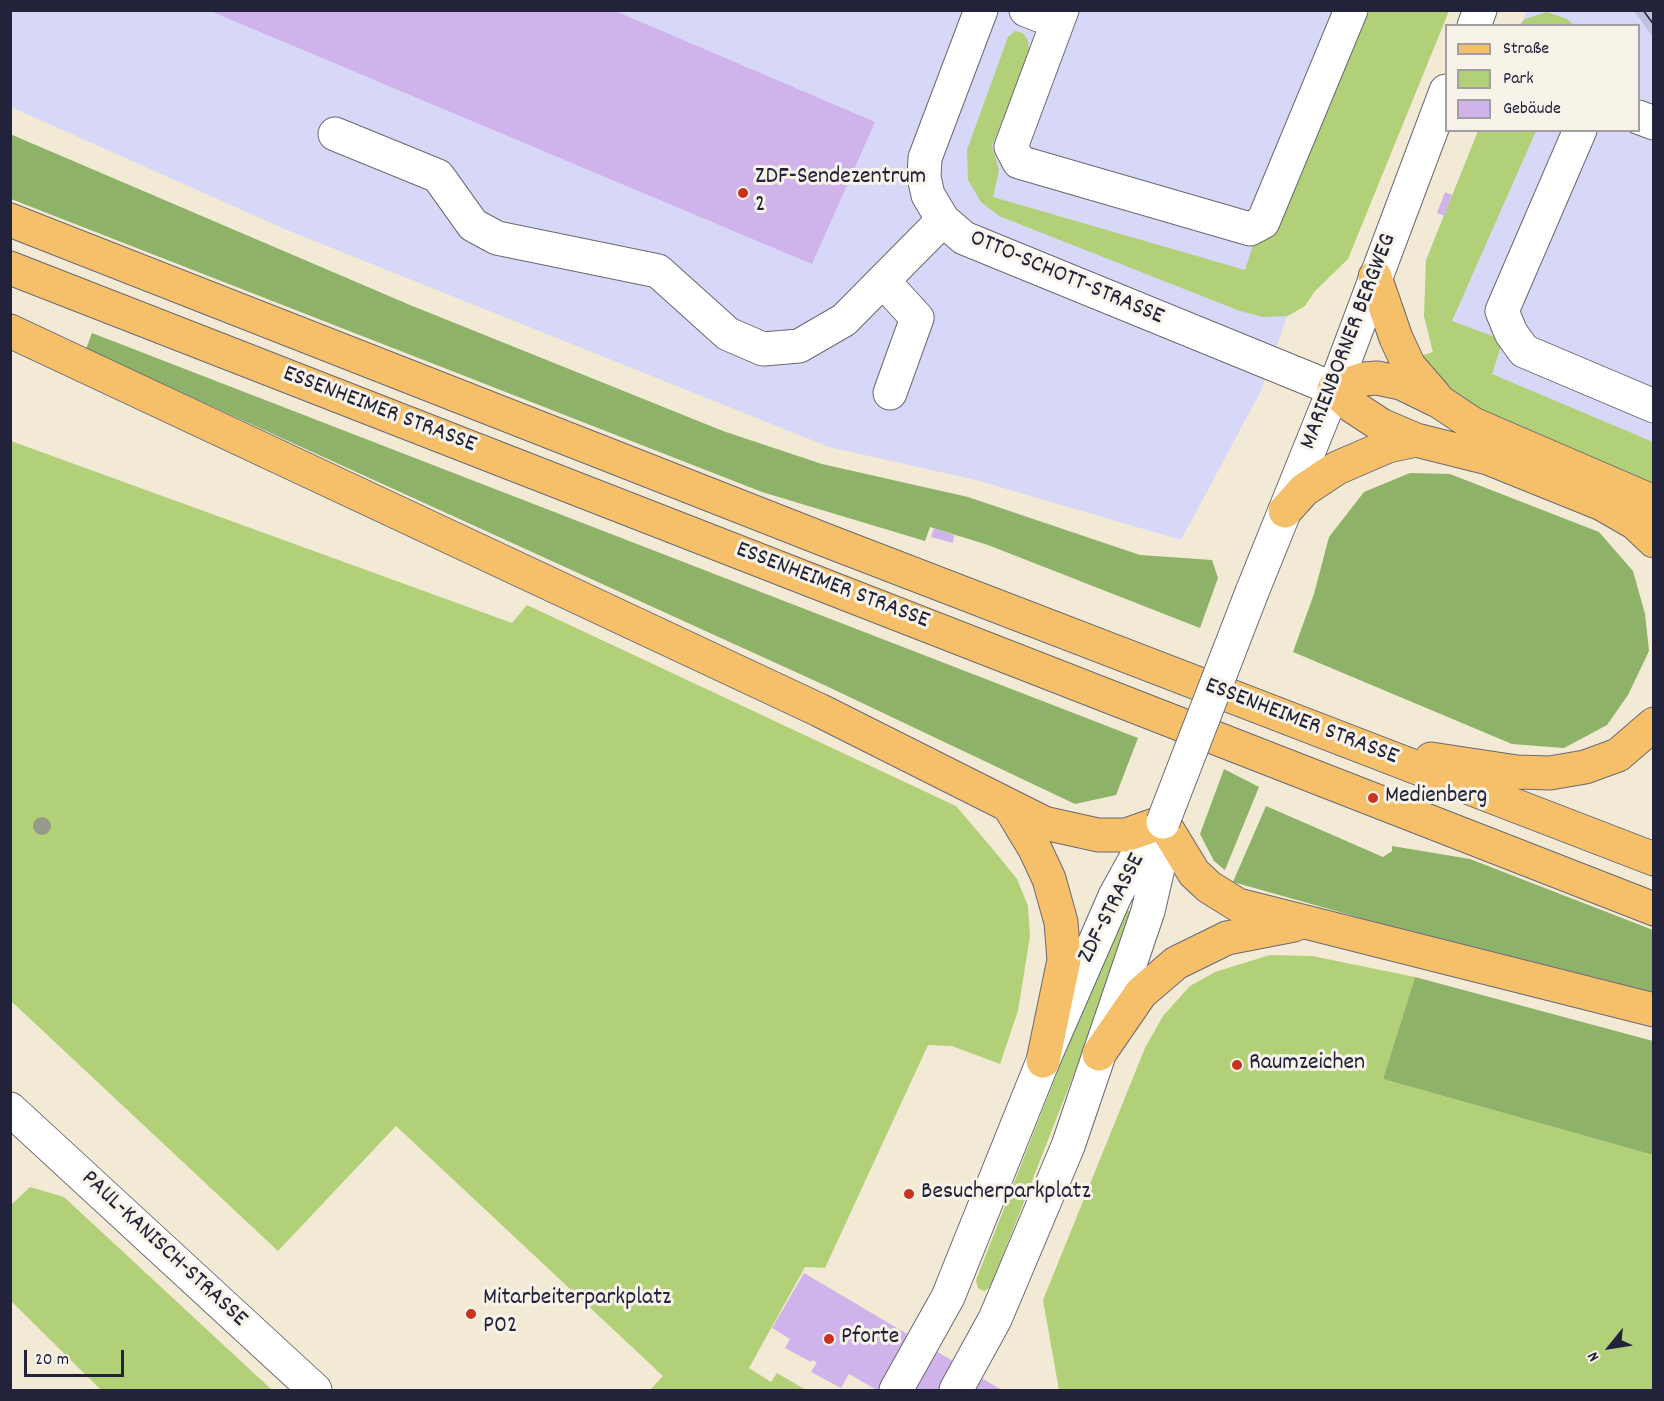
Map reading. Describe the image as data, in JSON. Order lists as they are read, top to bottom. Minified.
{"streets":{"main road":["ESSENHEIMER STRASSE"],"street":["OTTO-SCHOTT-STRASSE","MARIENBORNER BERGWEG","ZDF-STRASSE","PAUL-KANISCH-STRASSE"]},"crossings":[["OTTO-SCHOTT-STRASSE","MARIENBORNER BERGWEG"],["MARIENBORNER BERGWEG","ZDF-STRASSE"]],"places":["ZDF-Sendezentrum 2","Medienberg","Raumzeichen","Besucherparkplatz","Mitarbeiterparkplatz P02","Pforte"],"legend":["Straße","Park","Gebäude"],"scale_bar":"20 m","north":"bottom left"}
